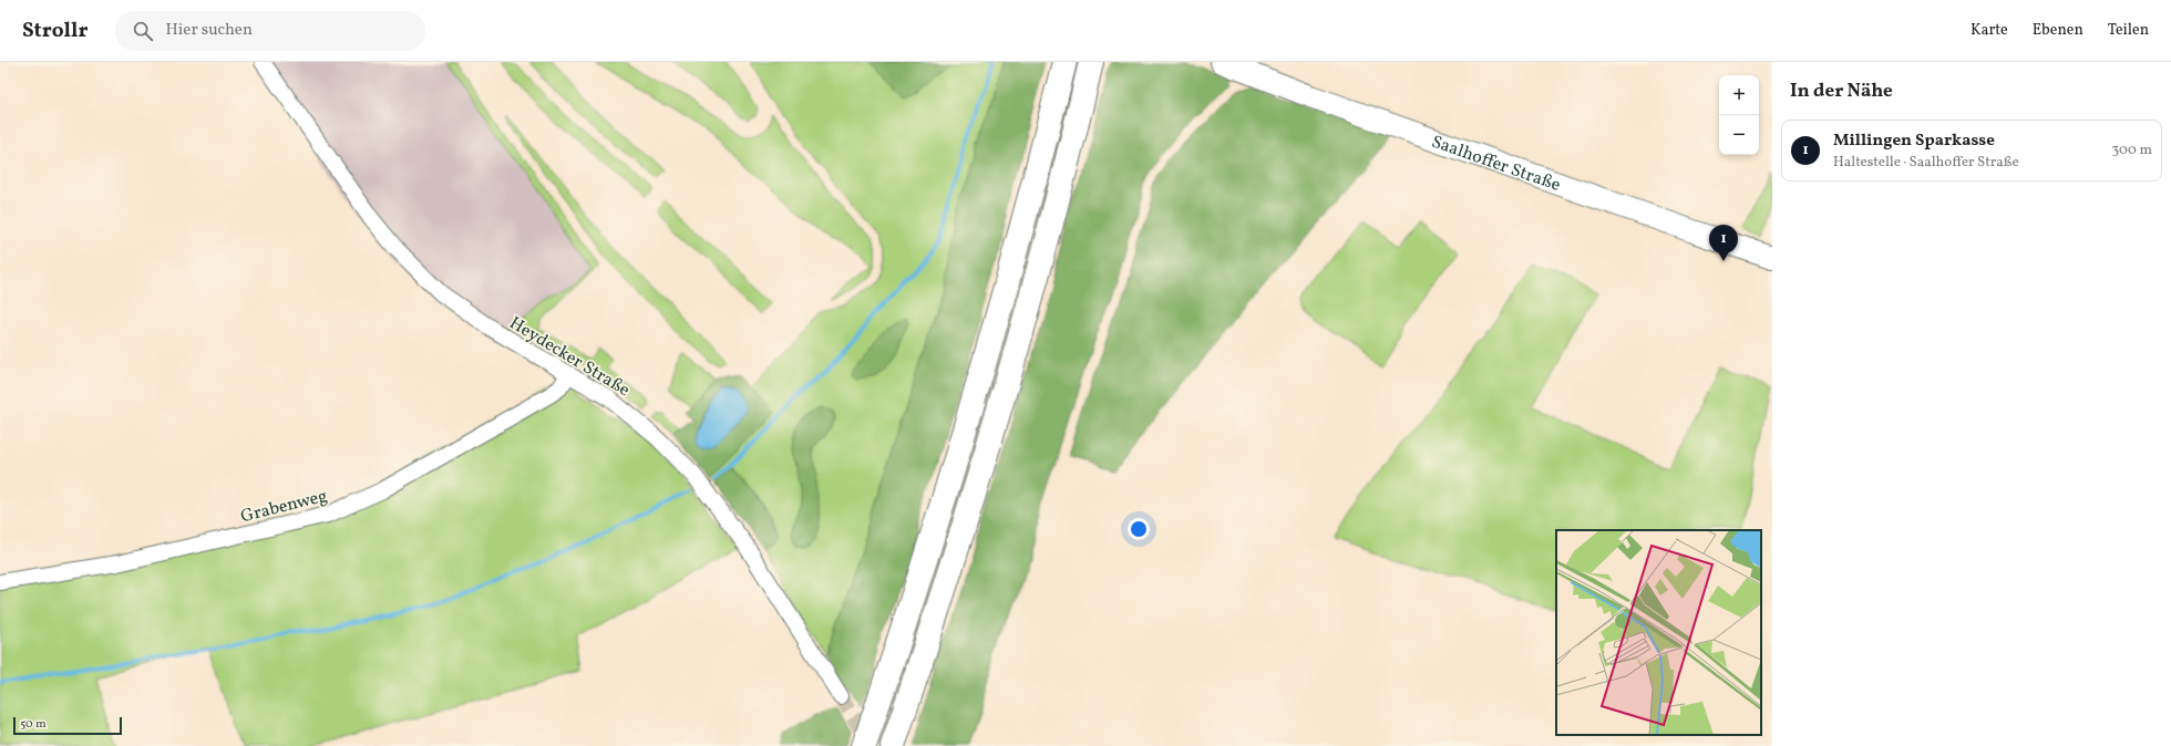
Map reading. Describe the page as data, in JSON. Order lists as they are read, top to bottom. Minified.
{"streets":{"street":["Saalhoffer Straße","Heydecker Straße","Grabenweg"]},"crossings":[["Heydecker Straße","Grabenweg"]],"scale_bar":"50 m","page":{"header":"Strollr","search":"Hier suchen","nav":["Karte","Ebenen","Teilen"],"heading":"In der Nähe","map_buttons":["+","−"],"list":[{"mark":"1","name":"Millingen Sparkasse","note":"Haltestelle · Saalhoffer Straße","value":"300 m"}],"pins":"1","scale":"50 m"}}
